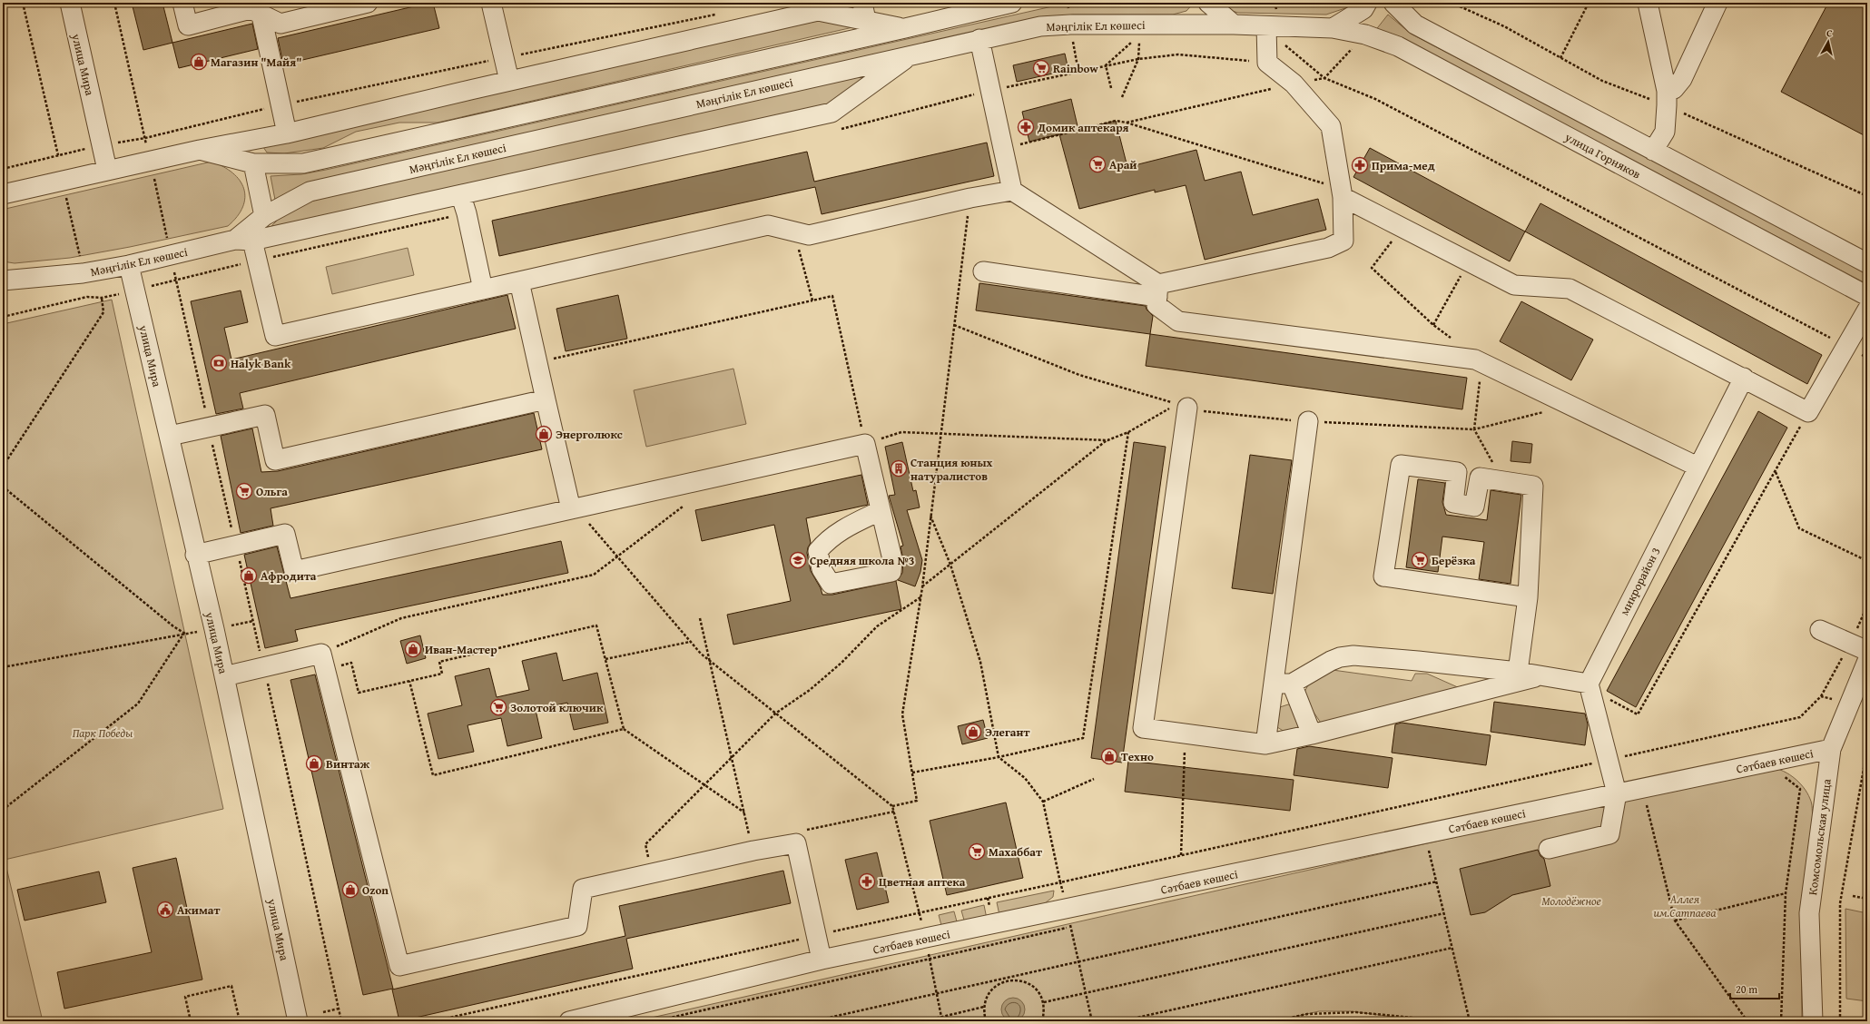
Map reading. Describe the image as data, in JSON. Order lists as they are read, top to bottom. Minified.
{"streets":{"street":["Мәңгілік Ел көшесі","улица Мира","улица Горняков","микрорайон 3","Сәтбаев көшесі","Комсомольская улица"]},"crossings":[["Мәңгілік Ел көшесі","улица Мира"],["Мәңгілік Ел көшесі","улица Горняков"],["Сәтбаев көшесі","Комсомольская улица"]],"parks":["Парк Победы","Аллея им.Сатпаева","Молодёжное"],"places":{"shop":["Магазин \"Майя\"","Энерголюкс","Афродита","Иван-Мастер","Элегант","Техно","Винтаж","Ozon"],"supermarket":["Rainbow","Арай","Ольга","Берёзка","Золотой ключик","Махаббат"],"pharmacy":["Домик аптекаря","Прима-мед","Цветная аптека"],"bank":["Halyk Bank"],"building":["Станция юных натуралистов"],"school or university":["Средняя школа №3"],"public building":["Акимат"]},"scale_bar":"20 m","north":"top"}
